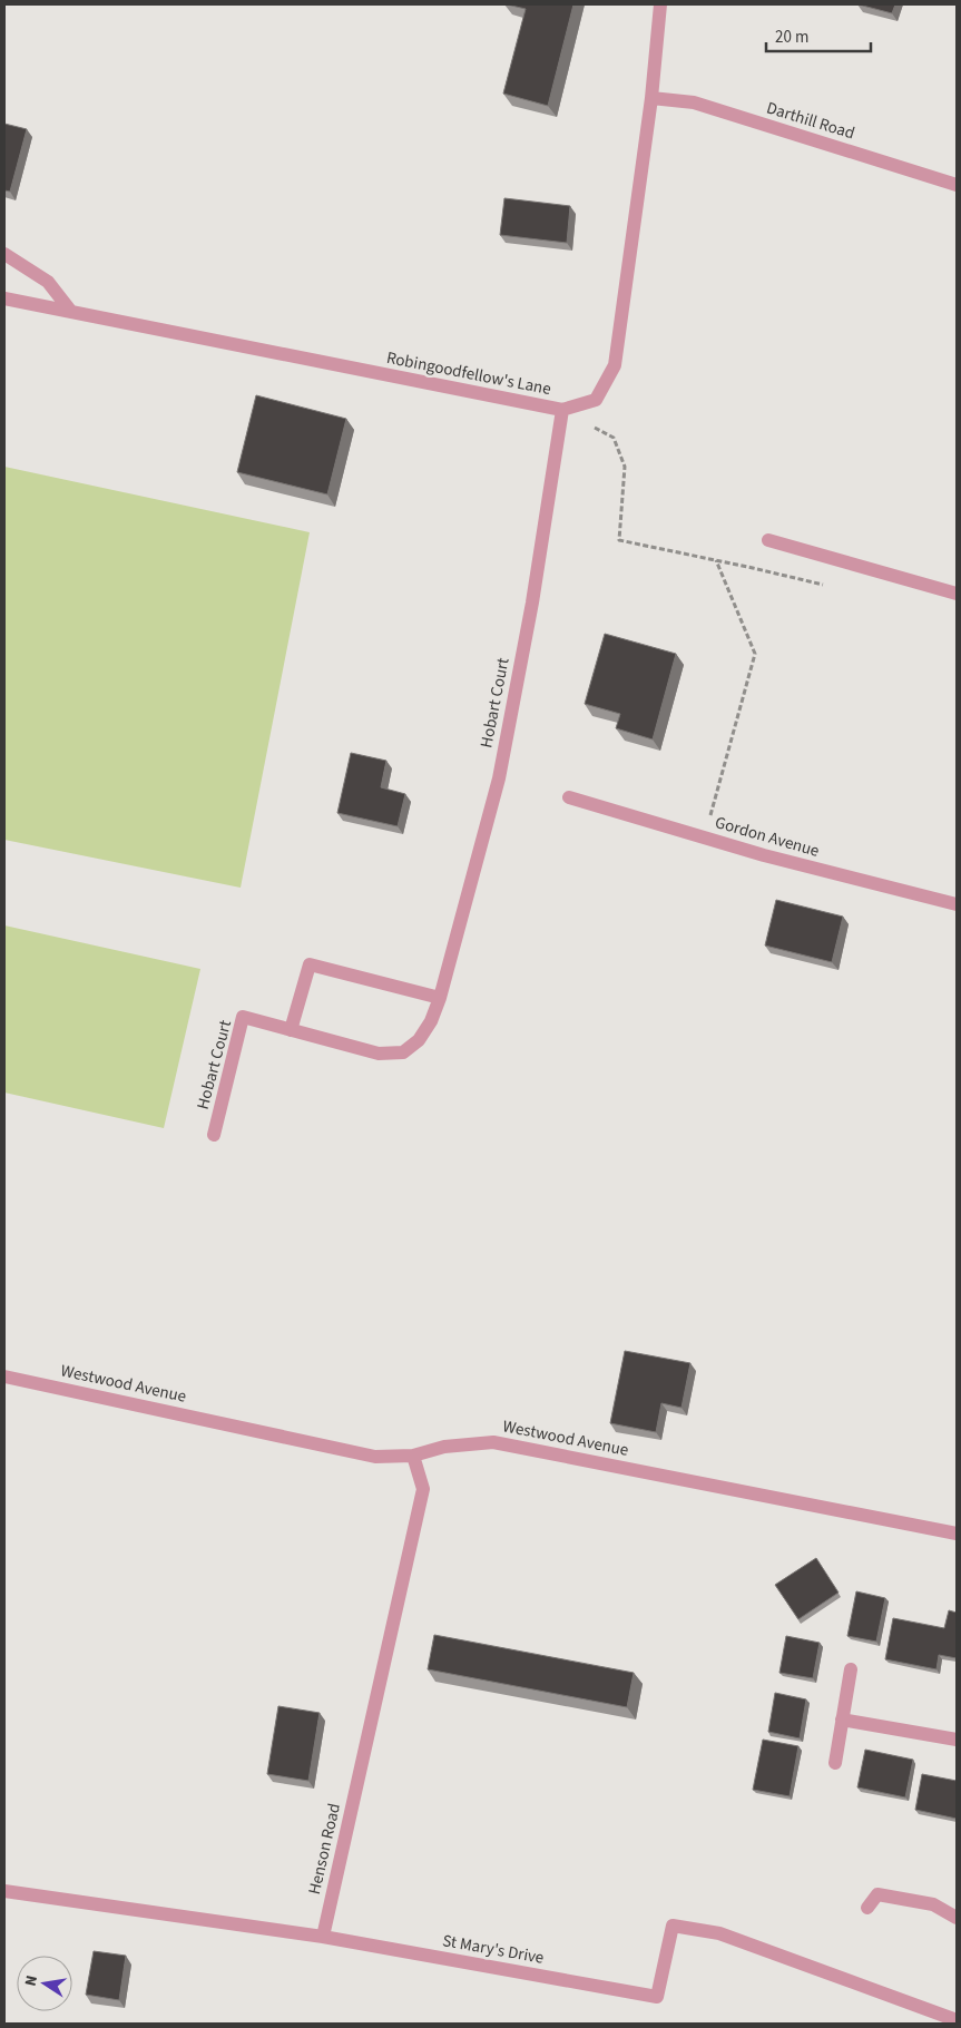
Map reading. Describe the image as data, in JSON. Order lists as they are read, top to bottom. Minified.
{"streets":{"street":["Darthill Road","Robingoodfellow's Lane","Hobart Court","Gordon Avenue","Westwood Avenue","Henson Road","St Mary's Drive"]},"crossings":[["Darthill Road","Robingoodfellow's Lane"],["Robingoodfellow's Lane","Hobart Court"],["Westwood Avenue","Henson Road"],["Henson Road","St Mary's Drive"]],"scale_bar":"20 m","north":"left"}
